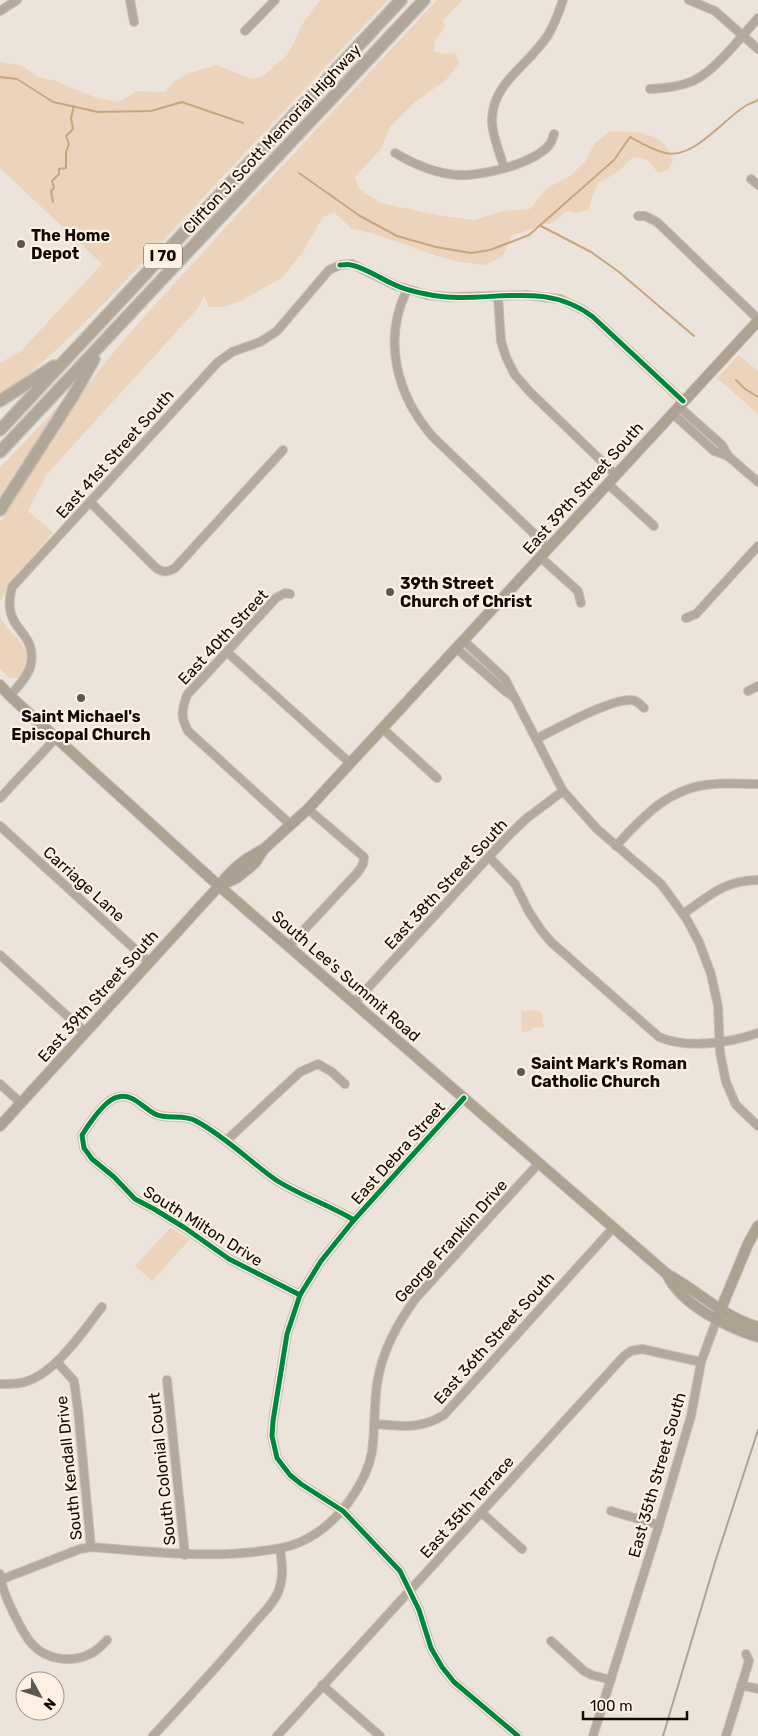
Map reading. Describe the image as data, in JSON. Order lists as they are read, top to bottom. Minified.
{"streets":{"highway":["Clifton J. Scott Memorial Highway","I 70"],"main road":["East 39th Street South","South Lee's Summit Road","East 35th Street South"],"street":["East 41st Street South","East 40th Street","Carriage Lane","East 38th Street South","East Debra Street","South Milton Drive","George Franklin Drive","East 36th Street South","South Kendall Drive","South Colonial Court","East 35th Terrace"]},"crossings":[["East 41st Street South","South Lee's Summit Road"],["East 39th Street South","East 40th Street"],["East 39th Street South","Carriage Lane"],["East 39th Street South","South Lee's Summit Road"],["East 38th Street South","South Lee's Summit Road"],["South Lee's Summit Road","East Debra Street"],["South Lee's Summit Road","George Franklin Drive"],["South Lee's Summit Road","East 36th Street South"],["South Lee's Summit Road","East 35th Street South"],["East Debra Street","South Milton Drive"],["East Debra Street","George Franklin Drive"],["East Debra Street","East 35th Terrace"],["George Franklin Drive","East 36th Street South"],["George Franklin Drive","South Kendall Drive"],["George Franklin Drive","South Colonial Court"],["East 35th Street South","East 35th Terrace"]],"places":["The Home Depot","39th Street Church of Christ","Saint Michael's Episcopal Church","Saint Mark's Roman Catholic Church"],"scale_bar":"100 m","north":"bottom right"}
